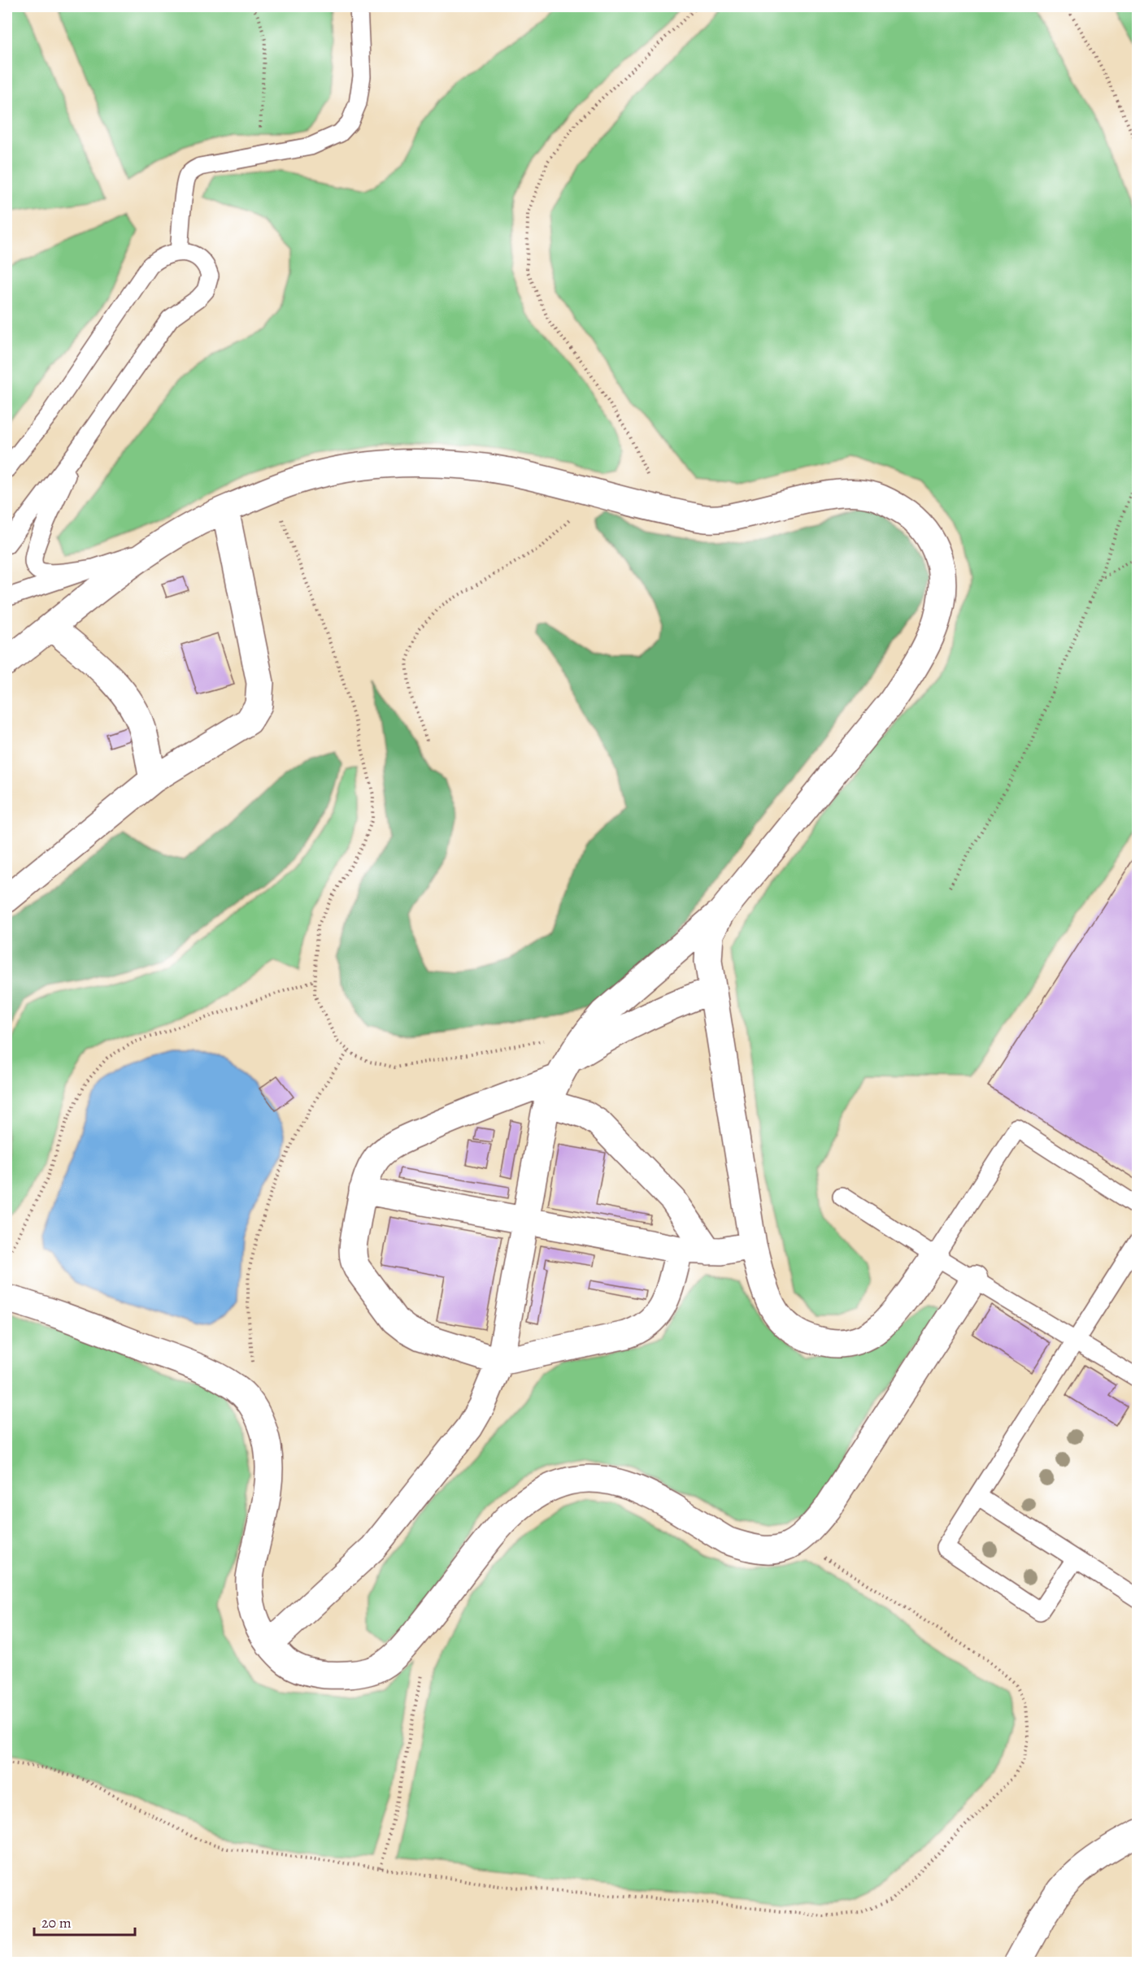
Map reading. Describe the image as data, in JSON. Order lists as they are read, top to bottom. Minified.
{"scale_bar":"20 m"}
